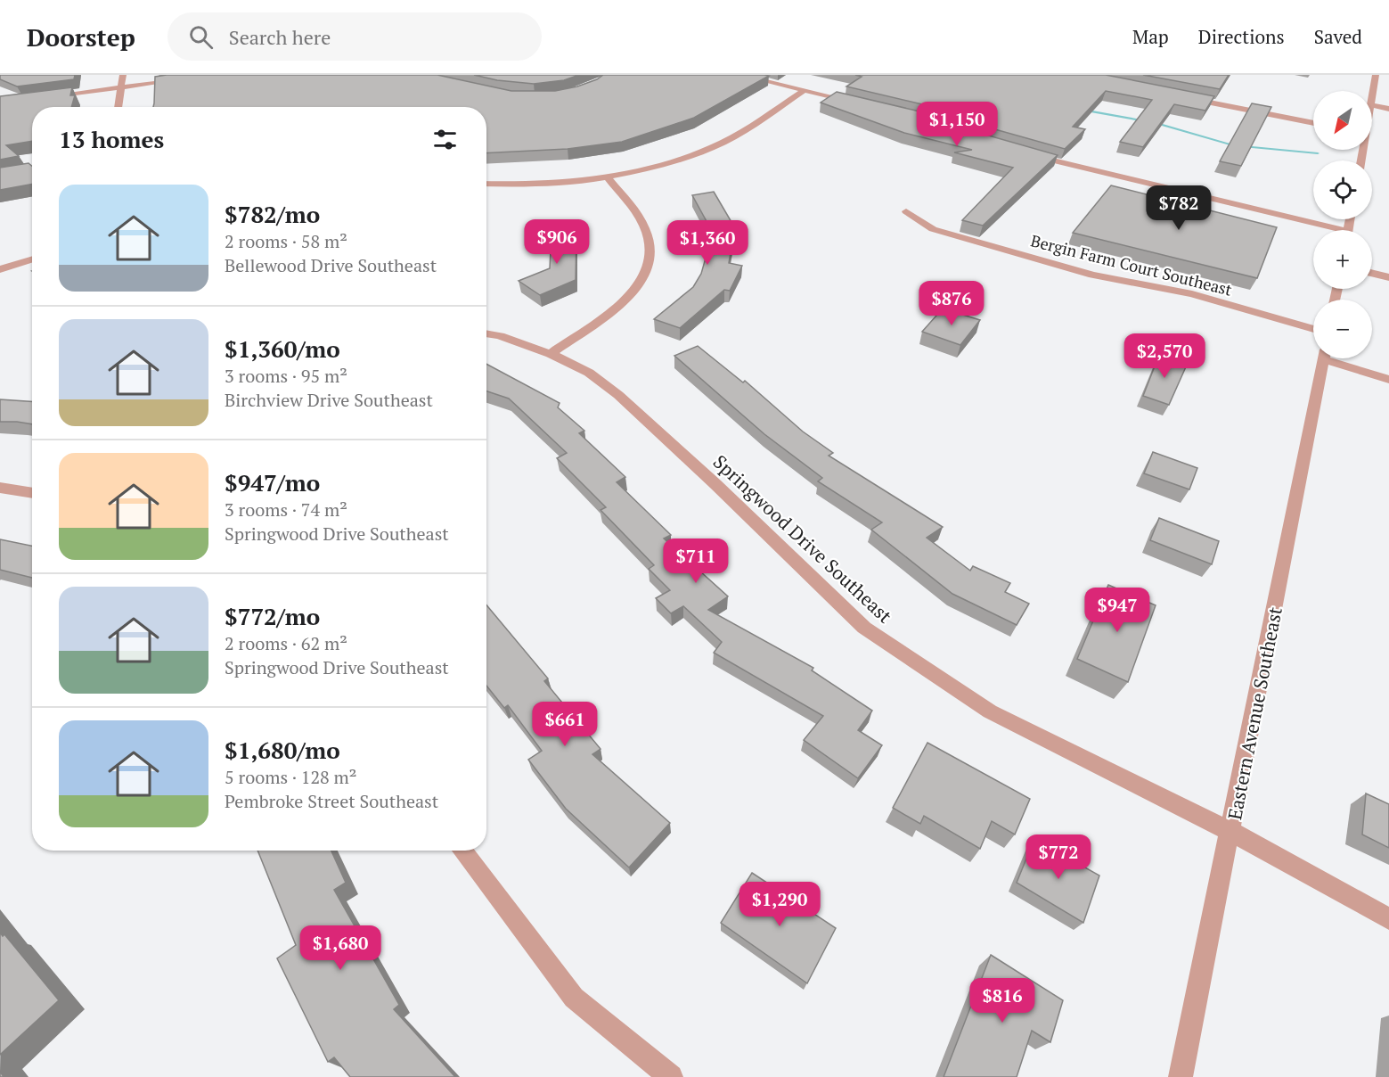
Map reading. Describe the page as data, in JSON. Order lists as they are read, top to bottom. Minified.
{"streets":{"street":["Bergin Farm Court Southeast","Springwood Drive Southeast","Eastern Avenue Southeast"]},"crossings":[["Springwood Drive Southeast","Eastern Avenue Southeast"]],"north":"bottom left","page":{"header":"Doorstep","search":"Search here","nav":["Map","Directions","Saved"],"map_buttons":["+","−"],"price":["$1,150","$782","$906","$1,360","$876","$2,570","$711","$947","$661","$772","$1,290","$1,680","$816"],"heading":"13 homes","list":[{"name":"$782/mo","note":"2 rooms · 58 m² · Bellewood Drive Southeast"},{"name":"$1,360/mo","note":"3 rooms · 95 m² · Birchview Drive Southeast"},{"name":"$947/mo","note":"3 rooms · 74 m² · Springwood Drive Southeast"},{"name":"$772/mo","note":"2 rooms · 62 m² · Springwood Drive Southeast"},{"name":"$1,680/mo","note":"5 rooms · 128 m² · Pembroke Street Southeast"}]}}
